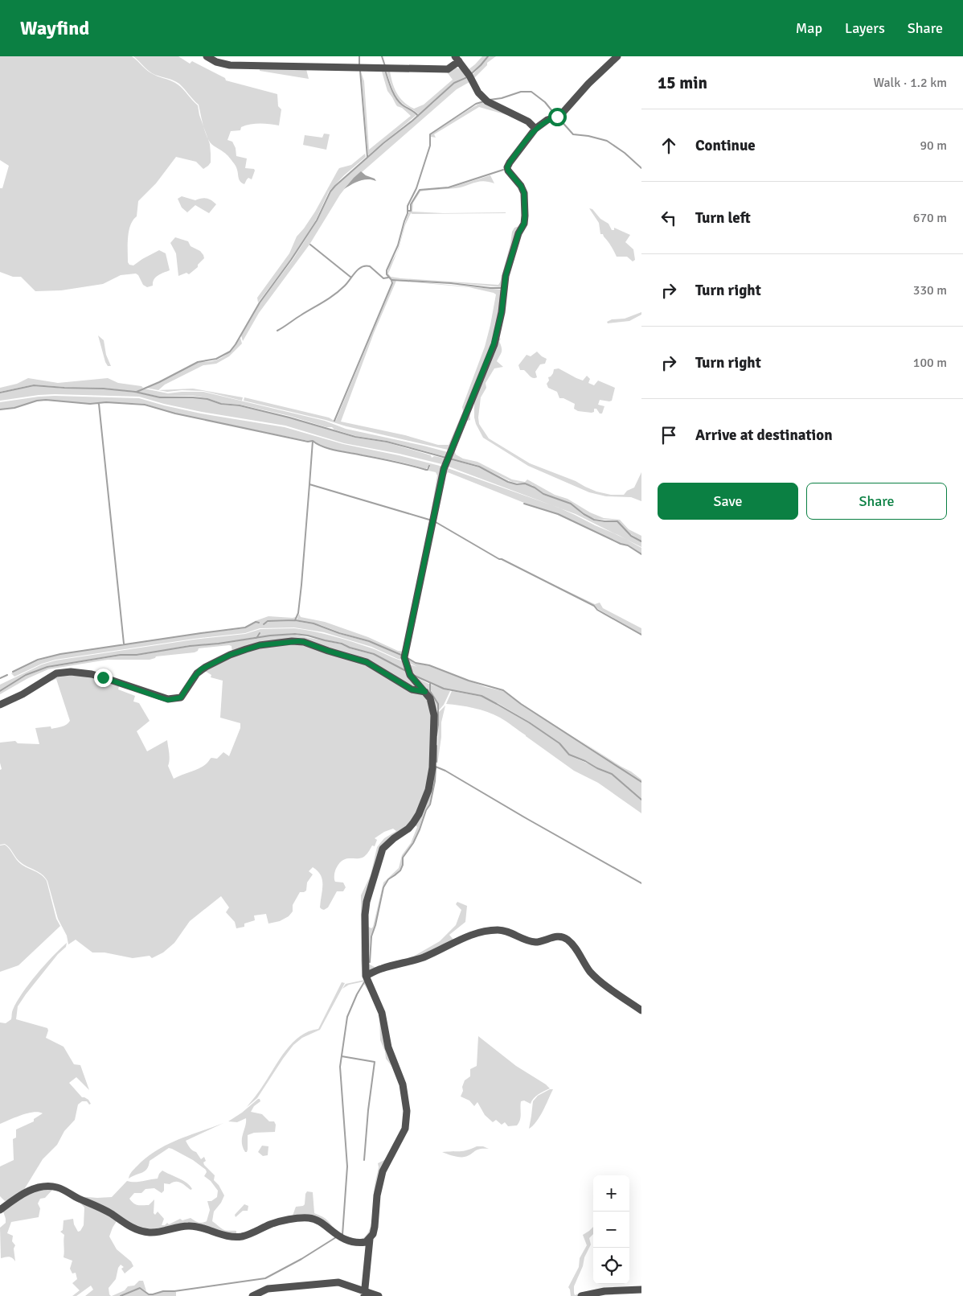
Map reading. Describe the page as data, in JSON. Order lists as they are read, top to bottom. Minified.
{"page":{"header":"Wayfind","nav":["Map","Layers","Share"],"heading":["15 min","Walk · 1.2 km"],"list":[["Continue","90 m"],["Turn left","670 m"],["Turn right","330 m"],["Turn right","100 m"],"Arrive at destination"],"buttons":["Save","Share"],"map_buttons":["+","−"]}}
